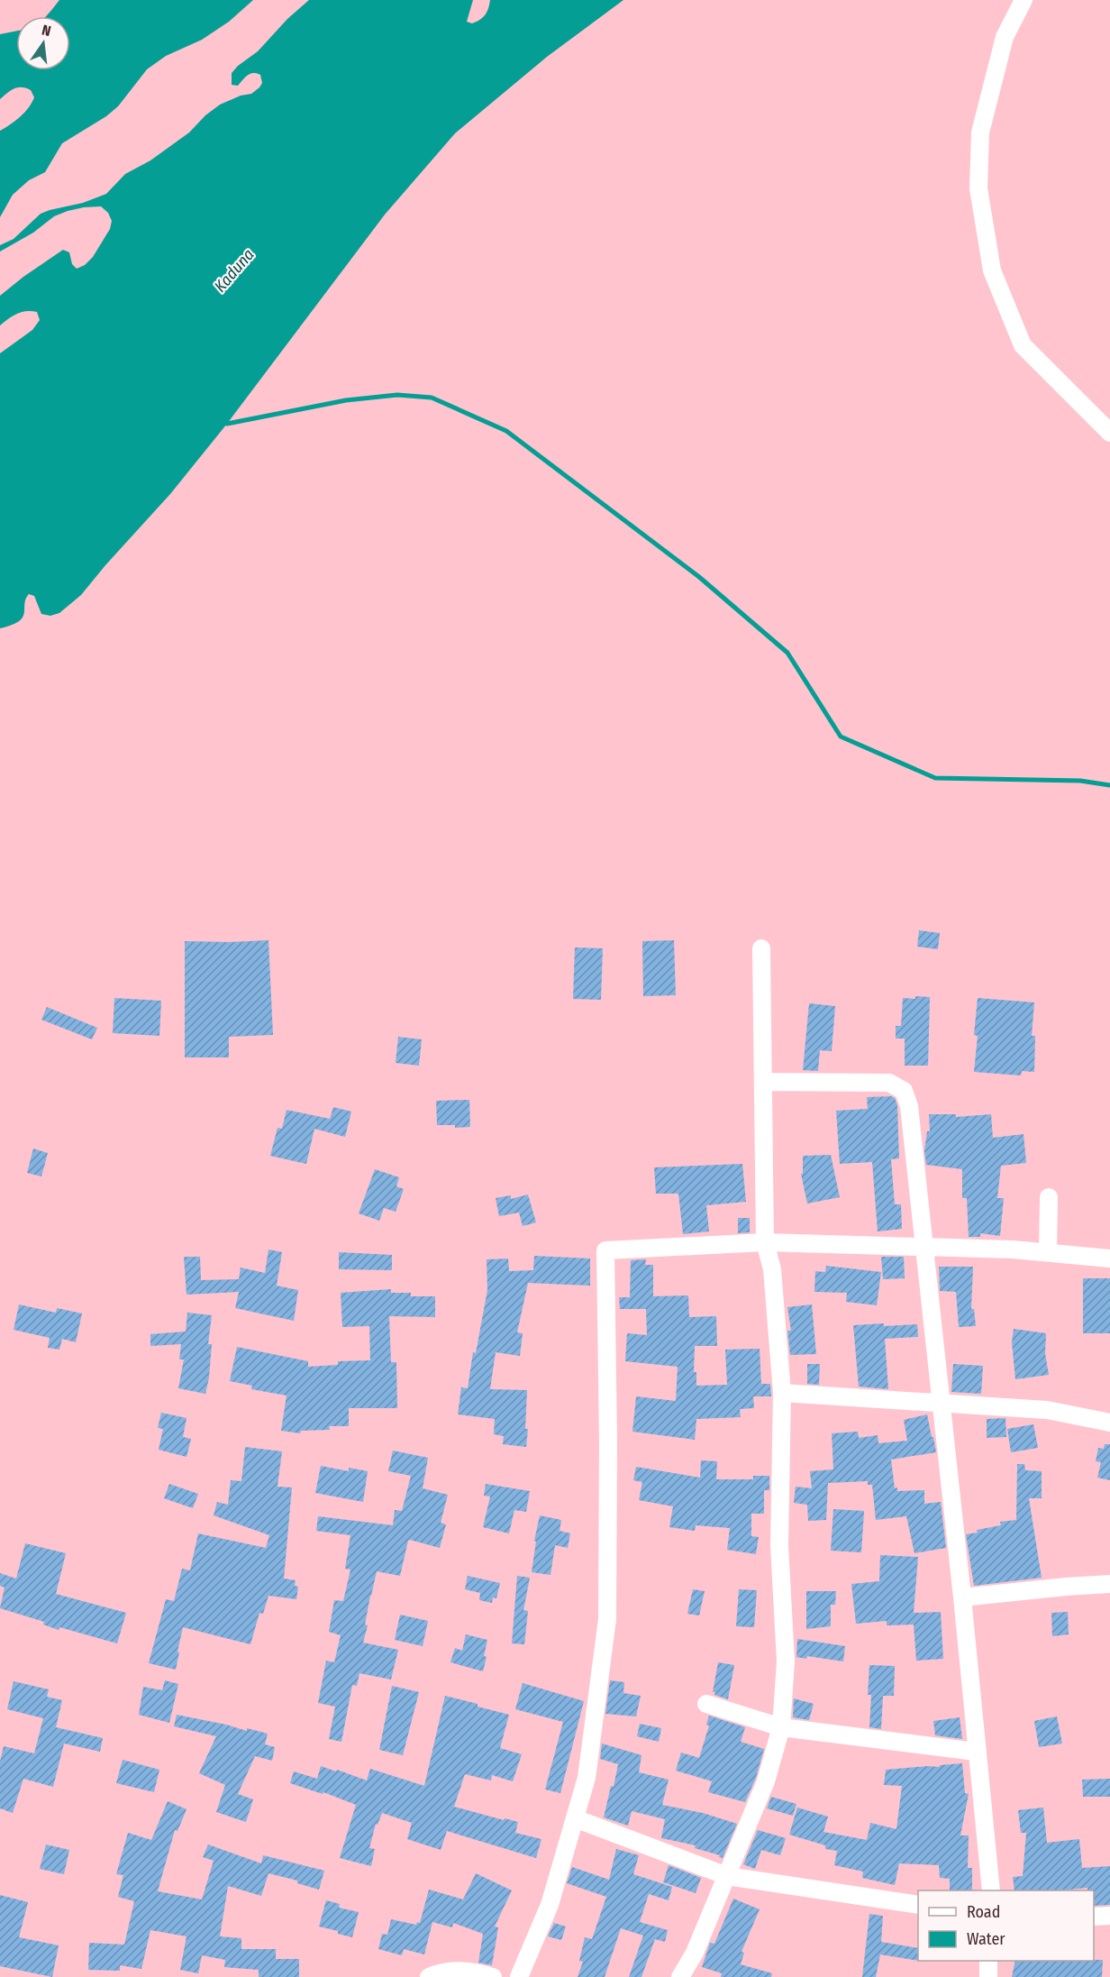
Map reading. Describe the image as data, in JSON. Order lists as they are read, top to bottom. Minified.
{"water":["Kaduna"],"legend":["Road","Water"],"north":"top"}
